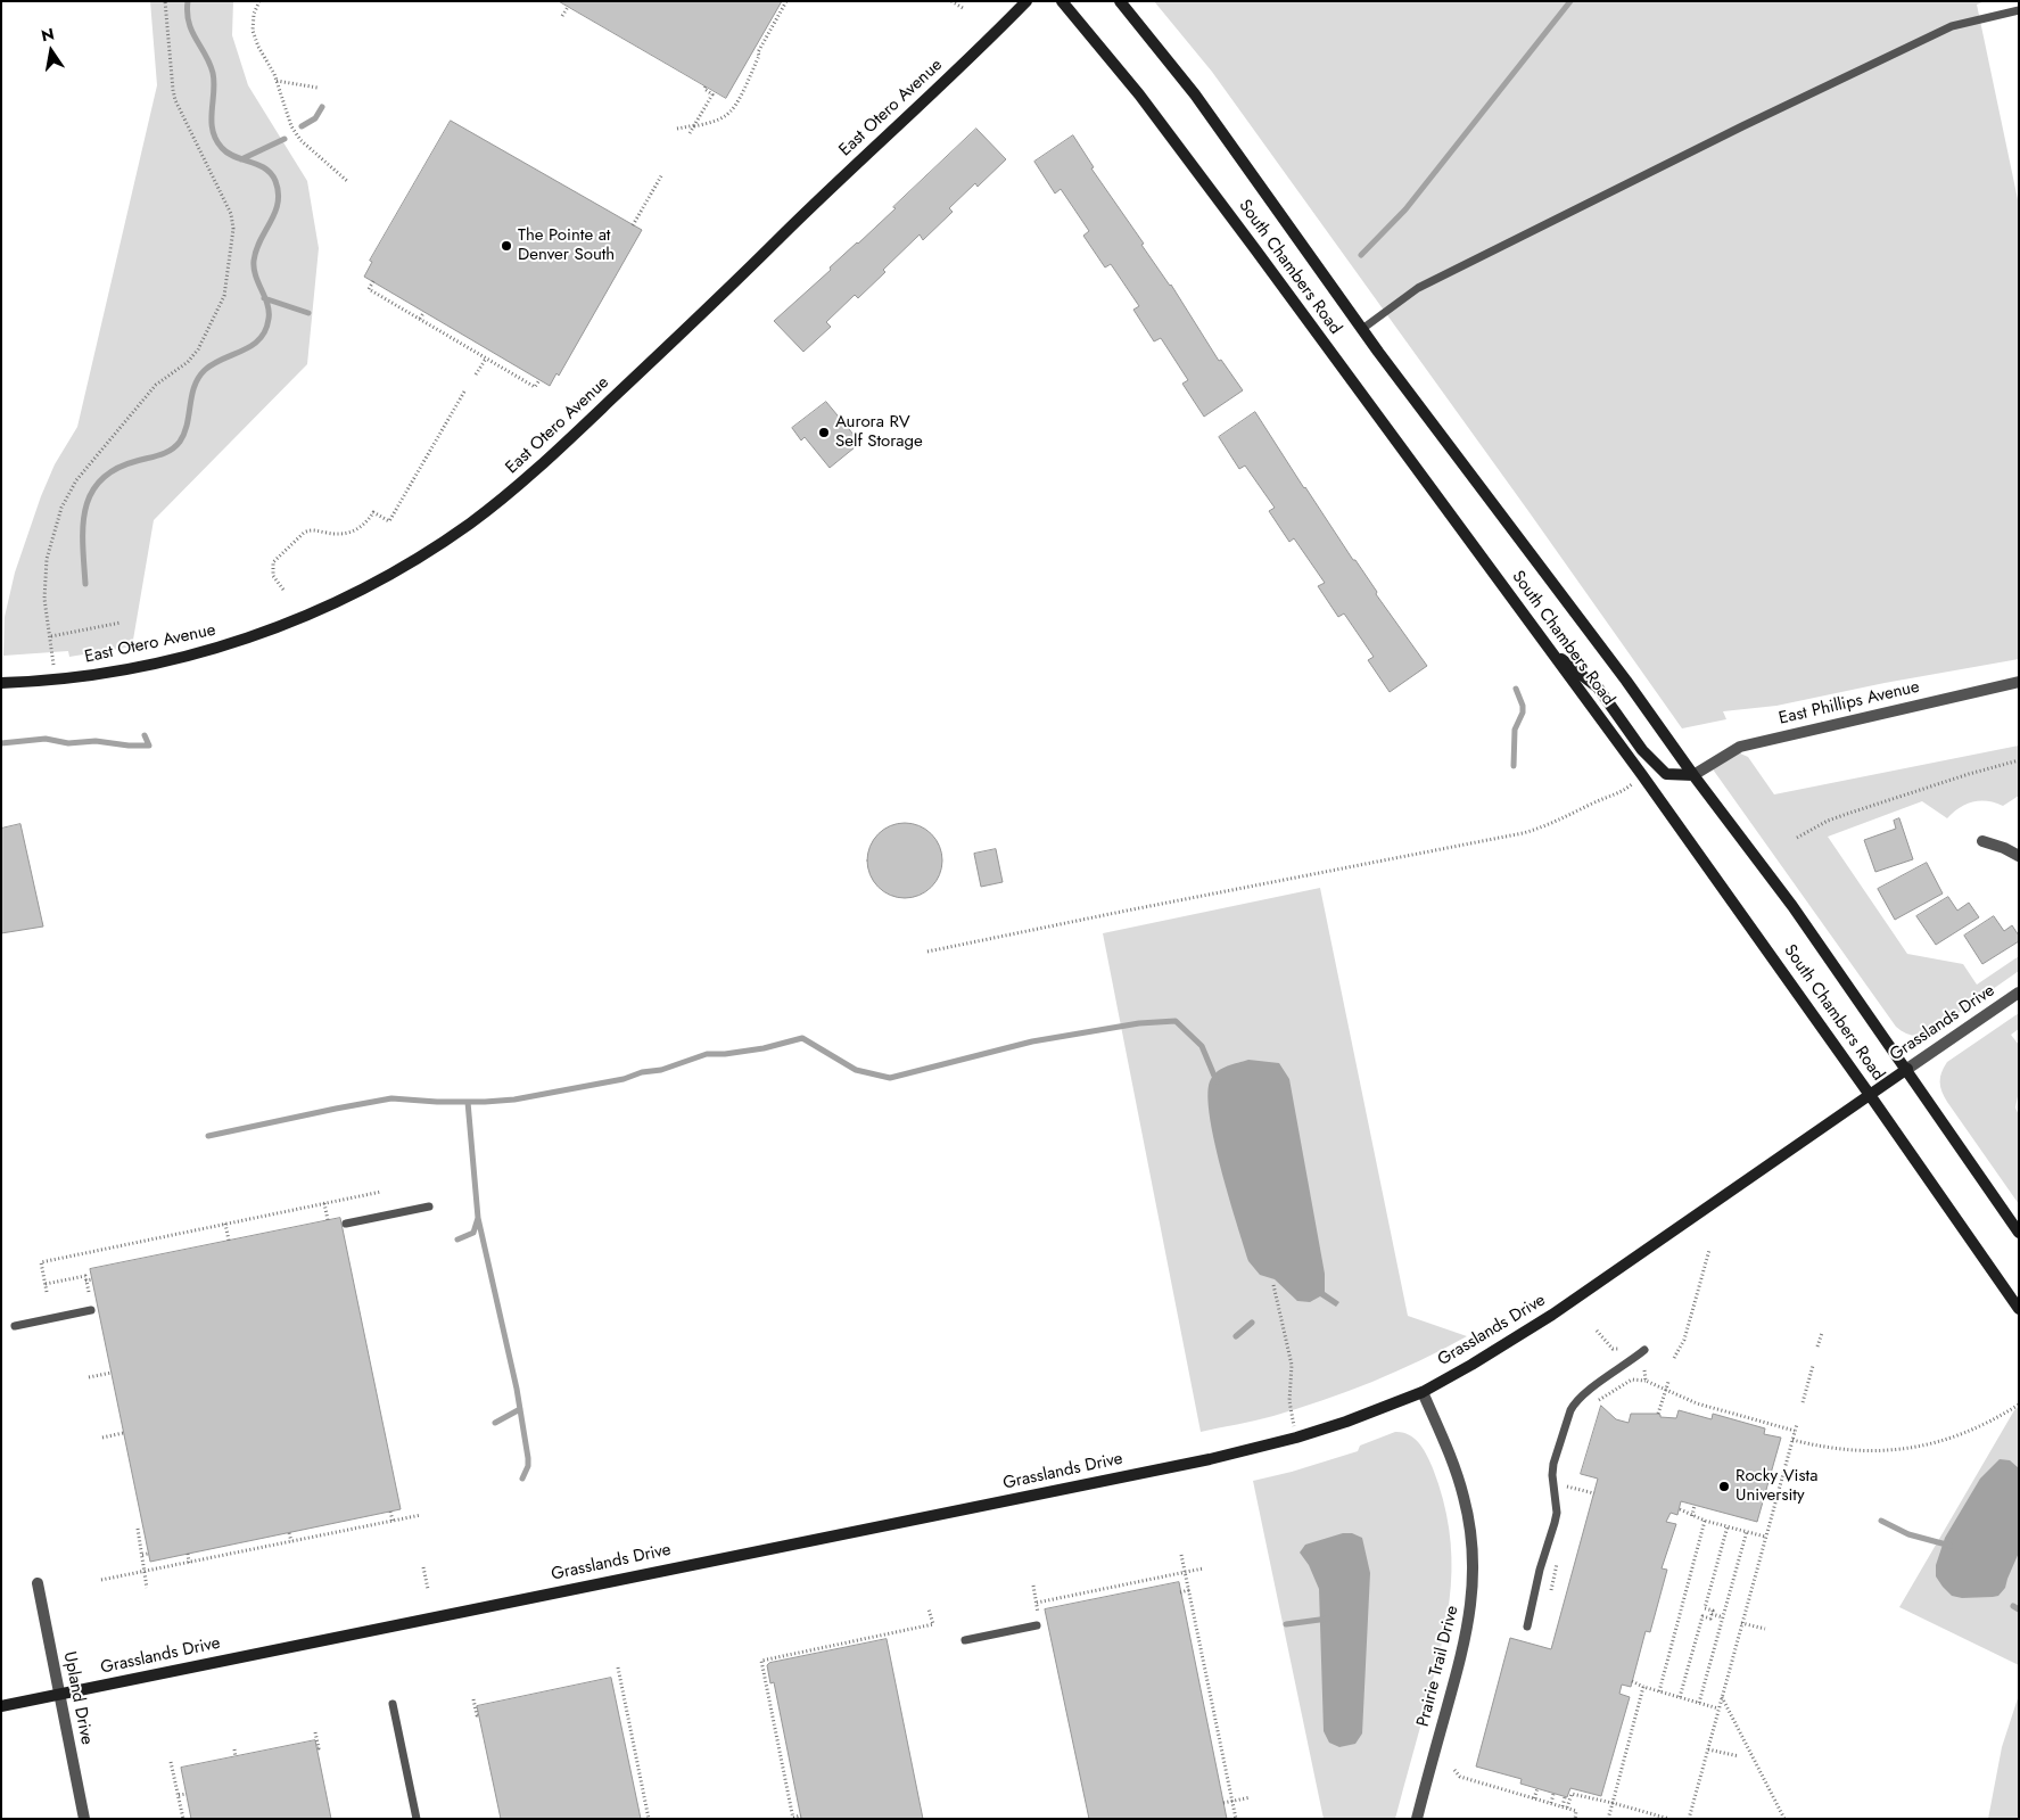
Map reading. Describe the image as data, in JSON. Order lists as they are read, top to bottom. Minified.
{"streets":{"main road":["East Otero Avenue","South Chambers Road","Grasslands Drive"],"street":["East Phillips Avenue","Prairie Trail Drive","Upland Drive"]},"crossings":[["South Chambers Road","East Phillips Avenue"],["South Chambers Road","Grasslands Drive"],["Grasslands Drive","Prairie Trail Drive"],["Grasslands Drive","Upland Drive"]],"places":["The Pointe at Denver South","Aurora RV Self Storage","Rocky Vista University"],"north":"top"}
